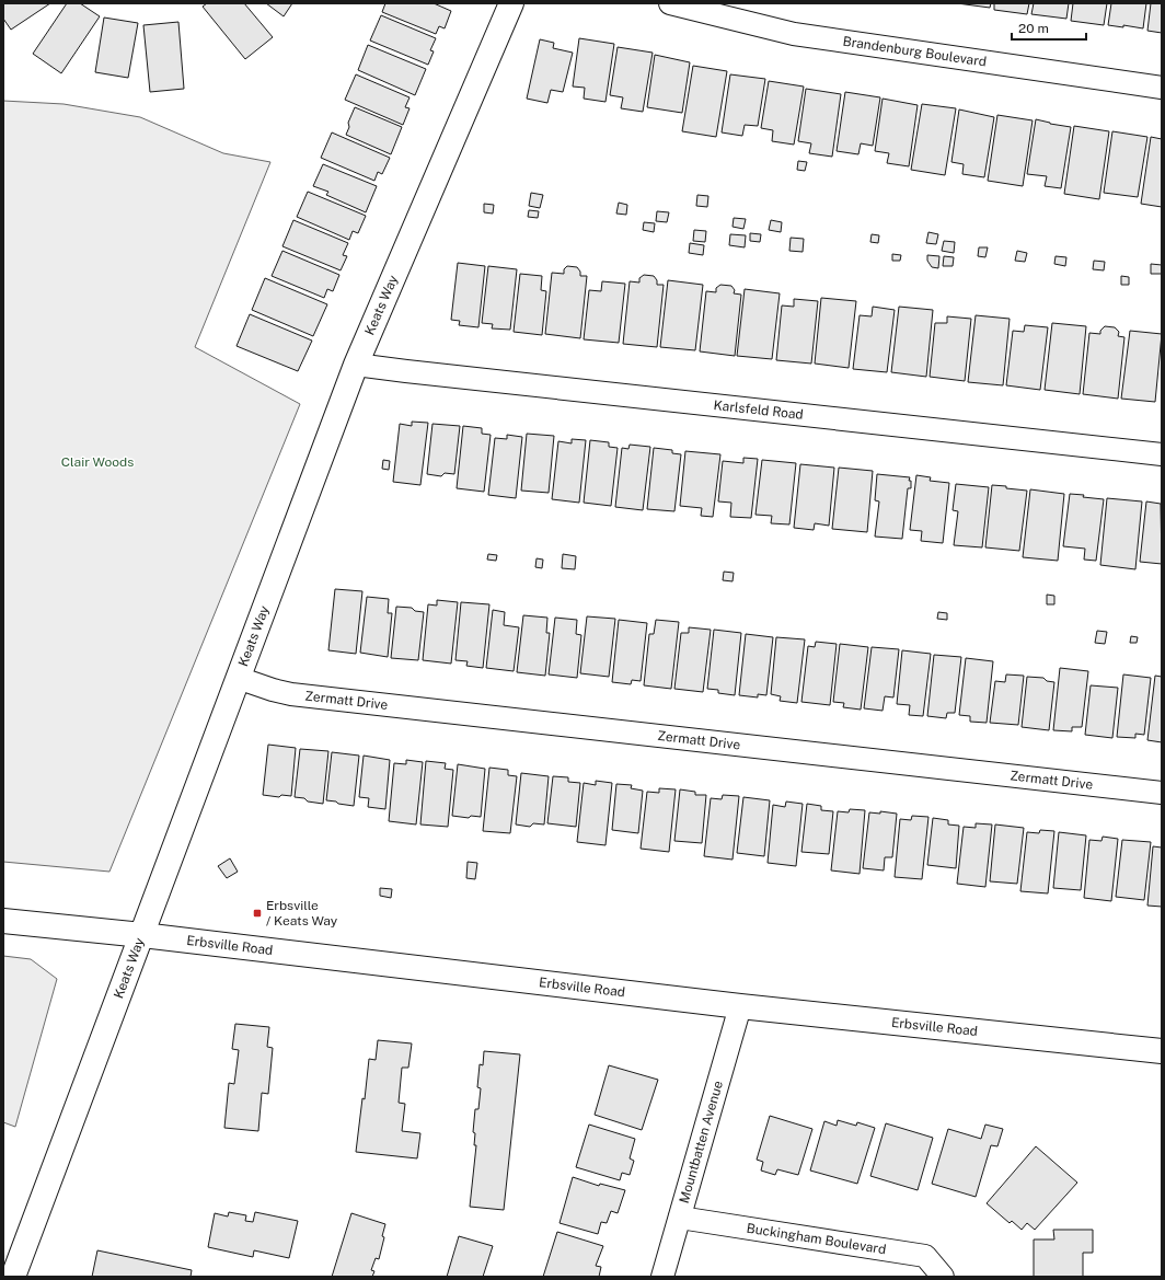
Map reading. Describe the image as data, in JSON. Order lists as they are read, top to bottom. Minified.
{"streets":{"street":["Brandenburg Boulevard","Keats Way","Karlsfeld Road","Zermatt Drive","Erbsville Road","Mountbatten Avenue","Buckingham Boulevard"]},"crossings":[["Keats Way","Karlsfeld Road"],["Keats Way","Zermatt Drive"],["Keats Way","Erbsville Road"],["Erbsville Road","Mountbatten Avenue"],["Mountbatten Avenue","Buckingham Boulevard"]],"parks":["Clair Woods"],"places":{"transit":["Erbsville / Keats Way"]},"scale_bar":"20 m"}
